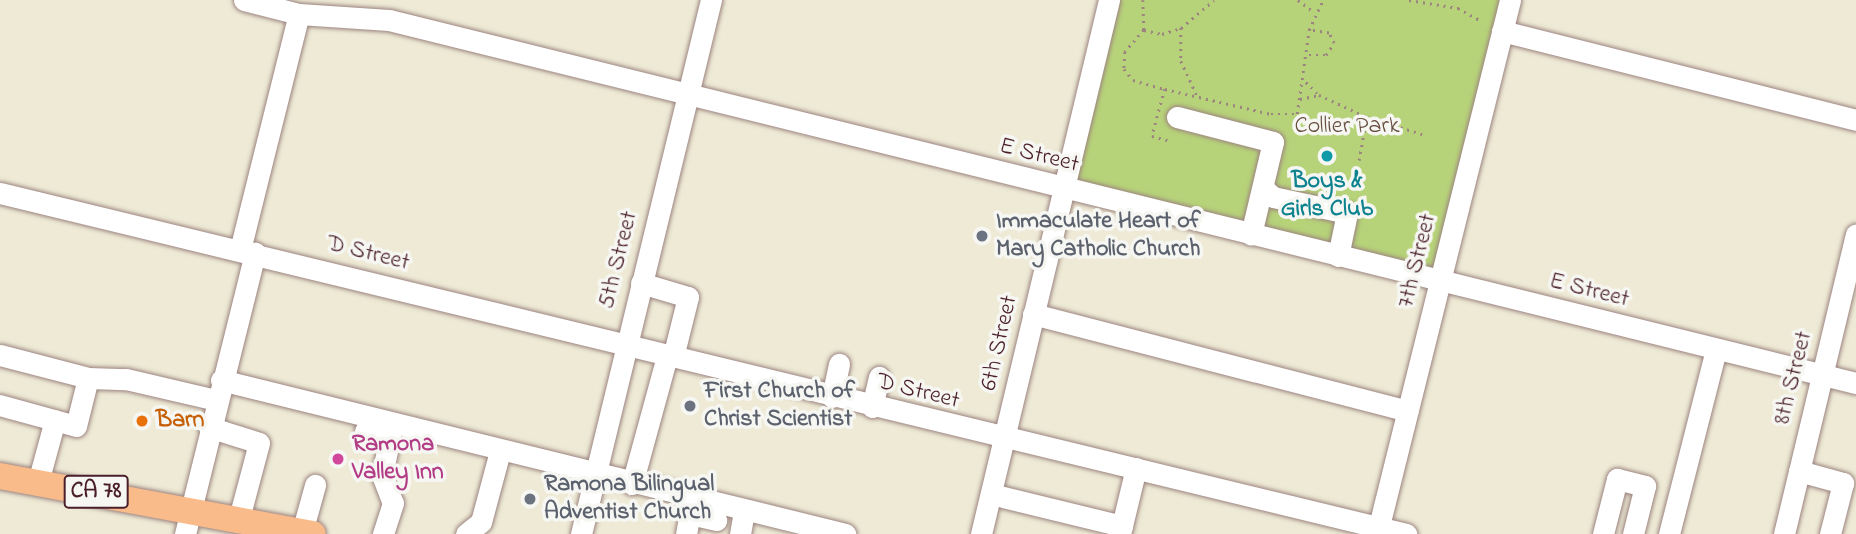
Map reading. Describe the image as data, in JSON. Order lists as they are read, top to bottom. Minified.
{"streets":{"main road":["CA 78"],"street":["E Street","D Street","5th Street","7th Street","6th Street","8th Street"]},"crossings":[["E Street","5th Street"],["E Street","7th Street"],["E Street","6th Street"],["E Street","8th Street"],["D Street","5th Street"],["D Street","7th Street"],["D Street","6th Street"]],"parks":["Collier Park"],"places":["Boys & Girls Club","Immaculate Heart of Mary Catholic Church","First Church of Christ Scientist","Barn","Ramona Valley Inn","Ramona Bilingual Adventist Church"]}
